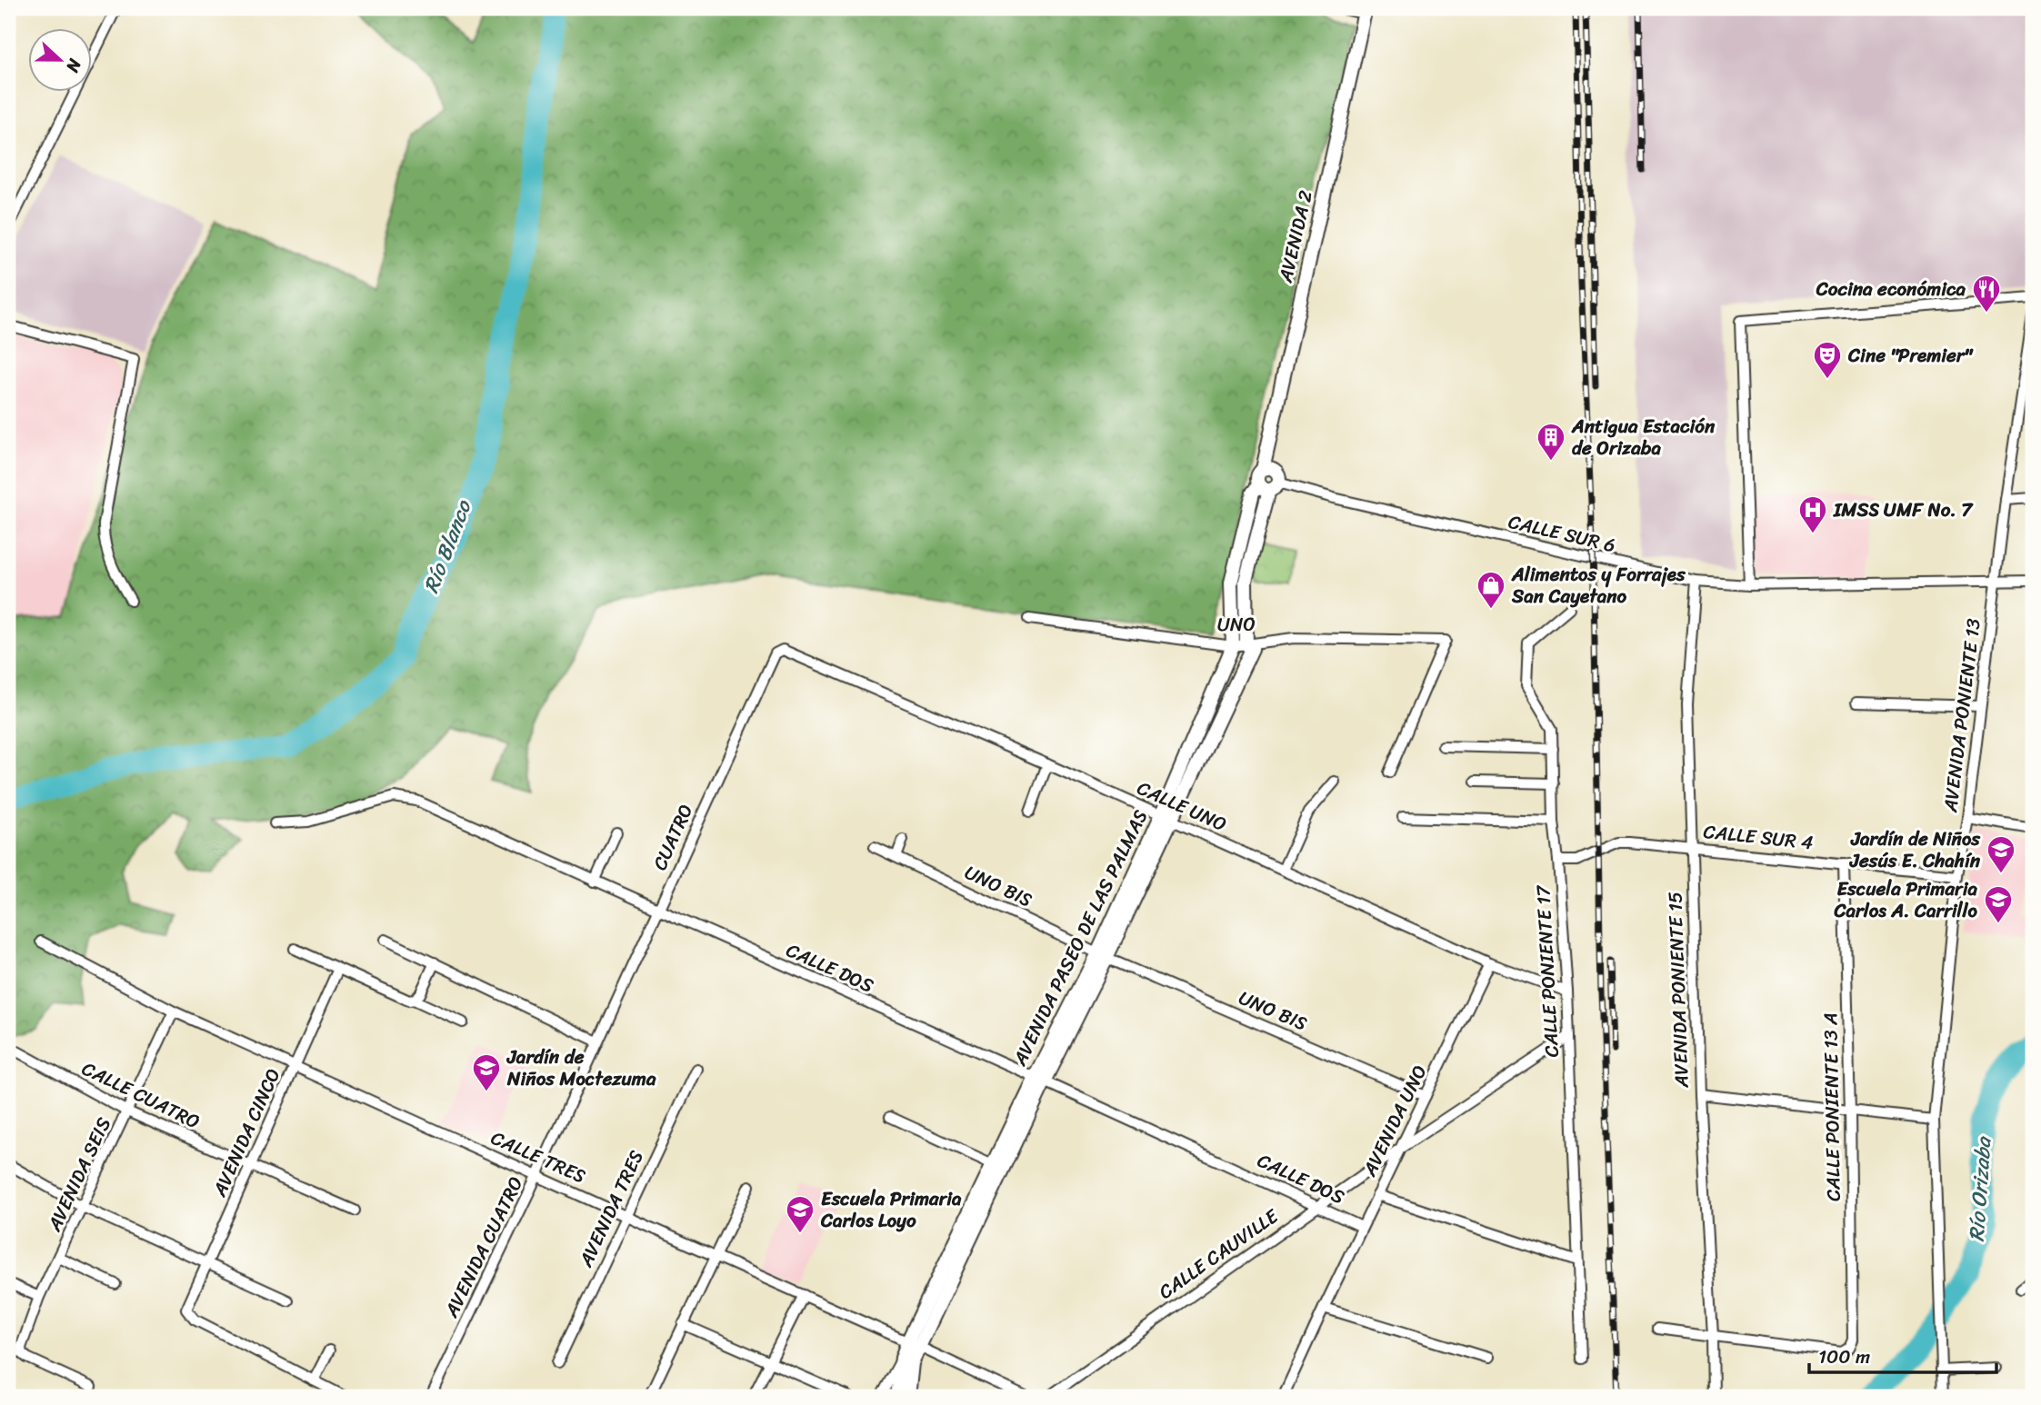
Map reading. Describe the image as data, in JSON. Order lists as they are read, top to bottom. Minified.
{"streets":{"street":["AVENIDA 2","CALLE SUR 6","UNO","AVENIDA PONIENTE 13","CALLE UNO","CUATRO","CALLE SUR 4","UNO BIS","AVENIDA PASEO DE LAS PALMAS","CALLE DOS","CALLE PONIENTE 17","AVENIDA PONIENTE 15","CALLE CUATRO","CALLE PONIENTE 13 A","AVENIDA UNO","AVENIDA CINCO","CALLE TRES","AVENIDA SEIS","AVENIDA TRES","AVENIDA CUATRO","CALLE CAUVILLE"]},"crossings":[["AVENIDA 2","AVENIDA PASEO DE LAS PALMAS"],["CALLE SUR 6","AVENIDA PONIENTE 13"],["CALLE SUR 6","AVENIDA PASEO DE LAS PALMAS"],["CALLE SUR 6","AVENIDA PONIENTE 15"],["UNO","AVENIDA PASEO DE LAS PALMAS"],["AVENIDA PONIENTE 13","CALLE SUR 4"],["CALLE UNO","CUATRO"],["CALLE UNO","AVENIDA PASEO DE LAS PALMAS"],["CALLE UNO","CALLE PONIENTE 17"],["CALLE UNO","AVENIDA UNO"],["CUATRO","CALLE DOS"],["CUATRO","AVENIDA CUATRO"],["CALLE SUR 4","CALLE PONIENTE 17"],["CALLE SUR 4","AVENIDA PONIENTE 15"],["CALLE SUR 4","CALLE PONIENTE 13 A"],["UNO BIS","AVENIDA PASEO DE LAS PALMAS"],["UNO BIS","AVENIDA UNO"],["AVENIDA PASEO DE LAS PALMAS","CALLE DOS"],["AVENIDA PASEO DE LAS PALMAS","CALLE TRES"],["CALLE DOS","AVENIDA UNO"],["CALLE DOS","CALLE CAUVILLE"],["CALLE PONIENTE 17","CALLE CAUVILLE"],["AVENIDA PONIENTE 15","CALLE PONIENTE 13 A"],["CALLE CUATRO","AVENIDA CINCO"],["CALLE CUATRO","AVENIDA SEIS"],["AVENIDA UNO","CALLE CAUVILLE"],["AVENIDA CINCO","CALLE TRES"],["CALLE TRES","AVENIDA SEIS"],["CALLE TRES","AVENIDA TRES"],["CALLE TRES","AVENIDA CUATRO"]],"water":["Río Blanco","Río Orizaba"],"places":{"restaurant":["Cocina económica"],"theatre":["Cine \"Premier\""],"building":["Antigua Estación de Orizaba"],"hospital":["IMSS UMF No. 7"],"shop":["Alimentos y Forrajes San Cayetano"],"school or university":["Jardín de Niños Jesús E. Chahín","Escuela Primaria Carlos A. Carrillo","Jardín de Niños Moctezuma","Escuela Primaria Carlos Loyo"]},"scale_bar":"100 m","north":"right"}
